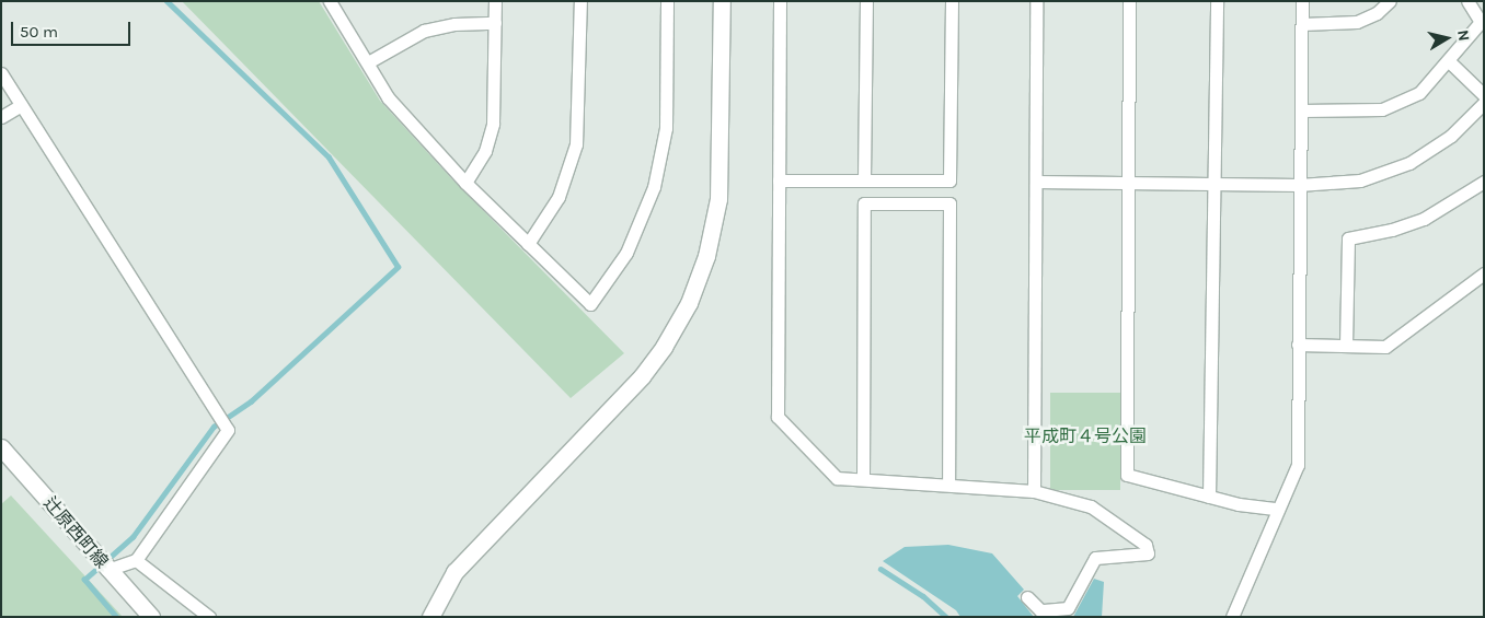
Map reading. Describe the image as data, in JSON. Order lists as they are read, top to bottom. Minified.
{"streets":{"street":["辻原西町線"]},"parks":["平成町４号公園"],"scale_bar":"50 m","north":"right"}
